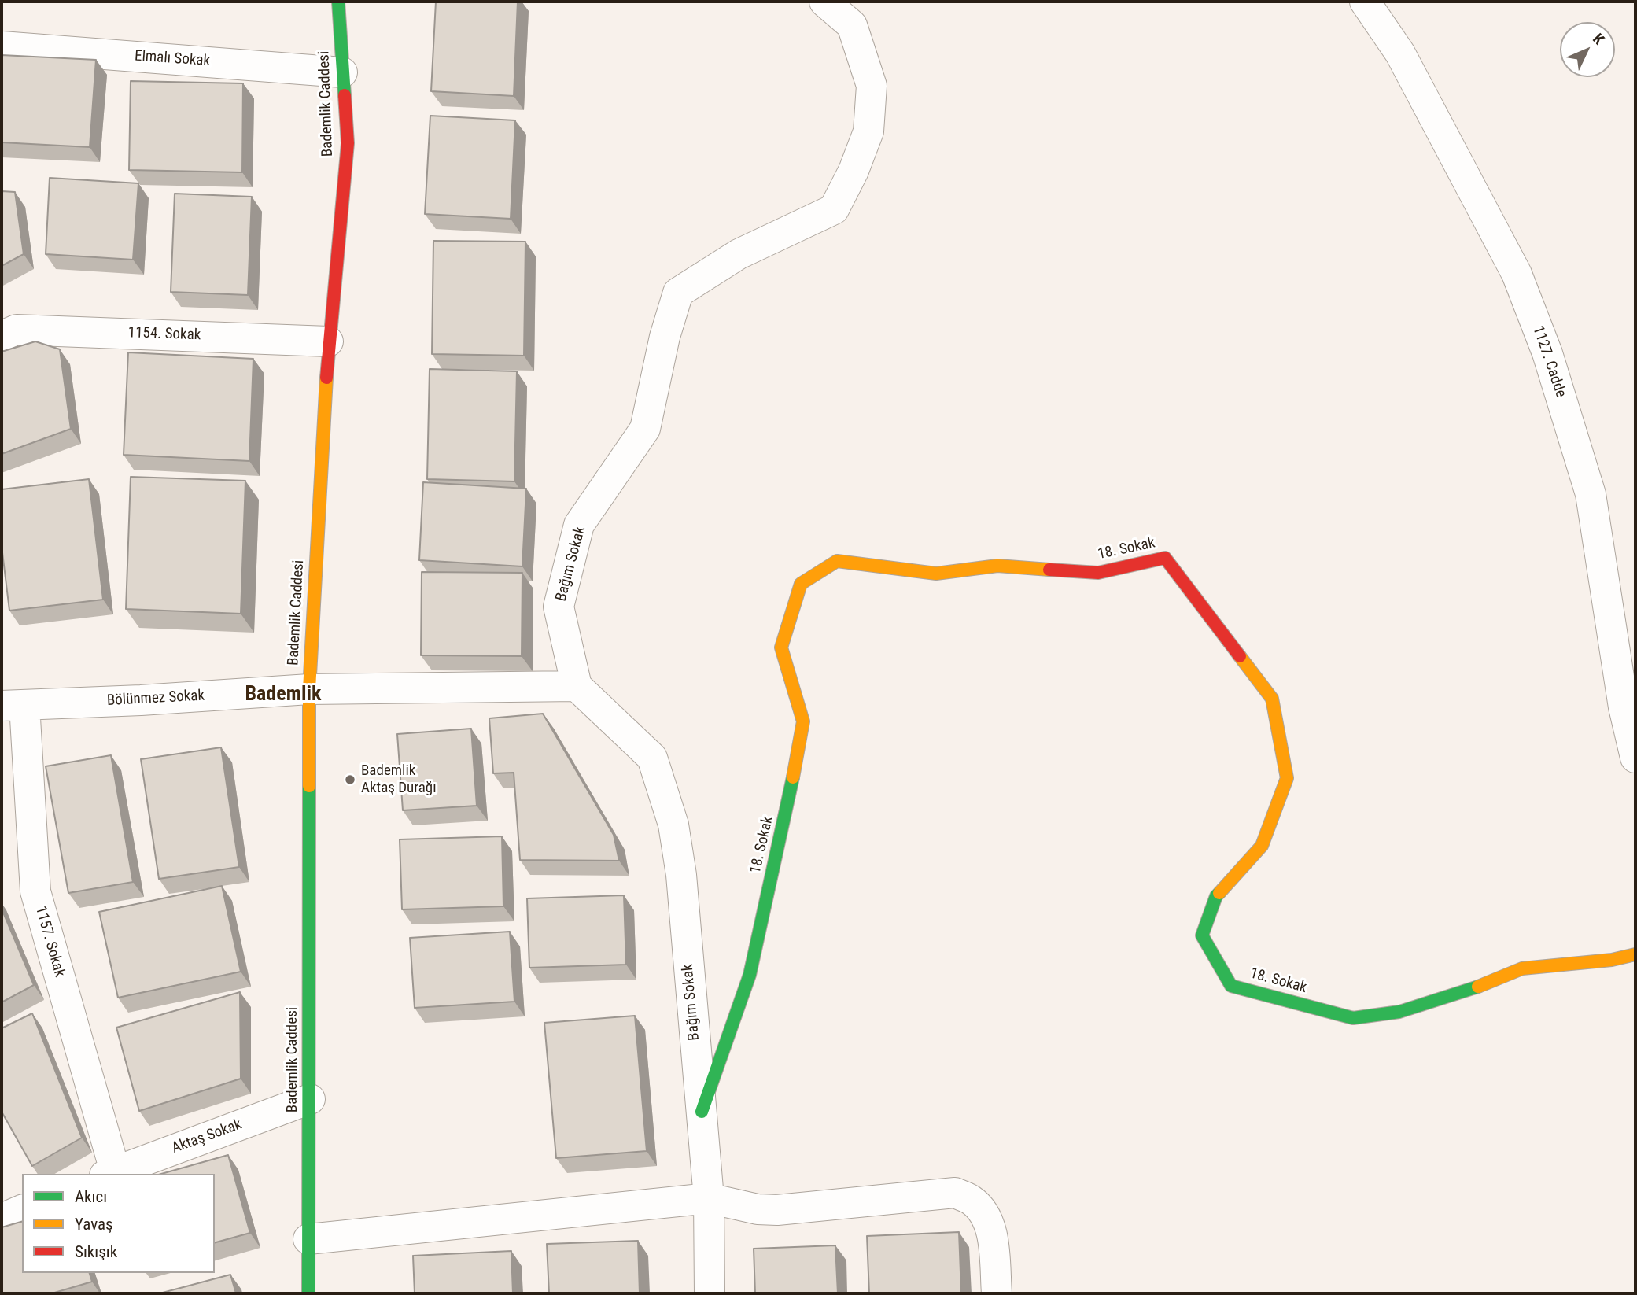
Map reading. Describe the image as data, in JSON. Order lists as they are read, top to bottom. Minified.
{"streets":{"street":["Elmalı Sokak","Bademlik Caddesi","1154. Sokak","1127. Cadde","18. Sokak","Bağım Sokak","Bölünmez Sokak","1157. Sokak","Aktaş Sokak"]},"crossings":[["Elmalı Sokak","Bademlik Caddesi"],["Bademlik Caddesi","1154. Sokak"],["Bademlik Caddesi","Bölünmez Sokak"],["Bademlik Caddesi","Aktaş Sokak"],["18. Sokak","Bağım Sokak"],["Bağım Sokak","Bölünmez Sokak"],["Bölünmez Sokak","1157. Sokak"],["1157. Sokak","Aktaş Sokak"]],"districts":["Bademlik"],"places":["Bademlik Aktaş Durağı"],"legend":["Akıcı","Yavaş","Sıkışık"],"north":"top right"}
